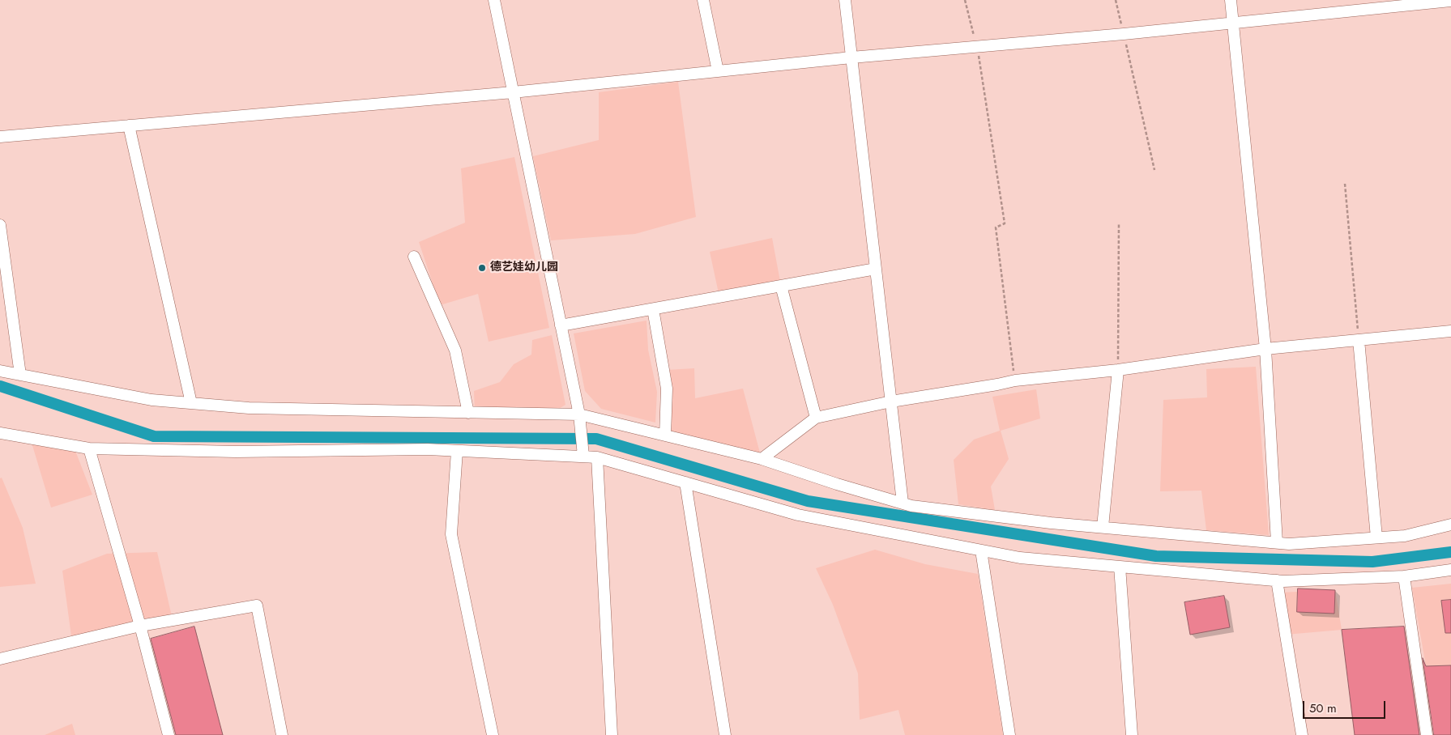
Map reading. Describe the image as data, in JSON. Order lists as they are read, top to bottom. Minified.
{"places":["德艺娃幼儿园"],"scale_bar":"50 m"}
